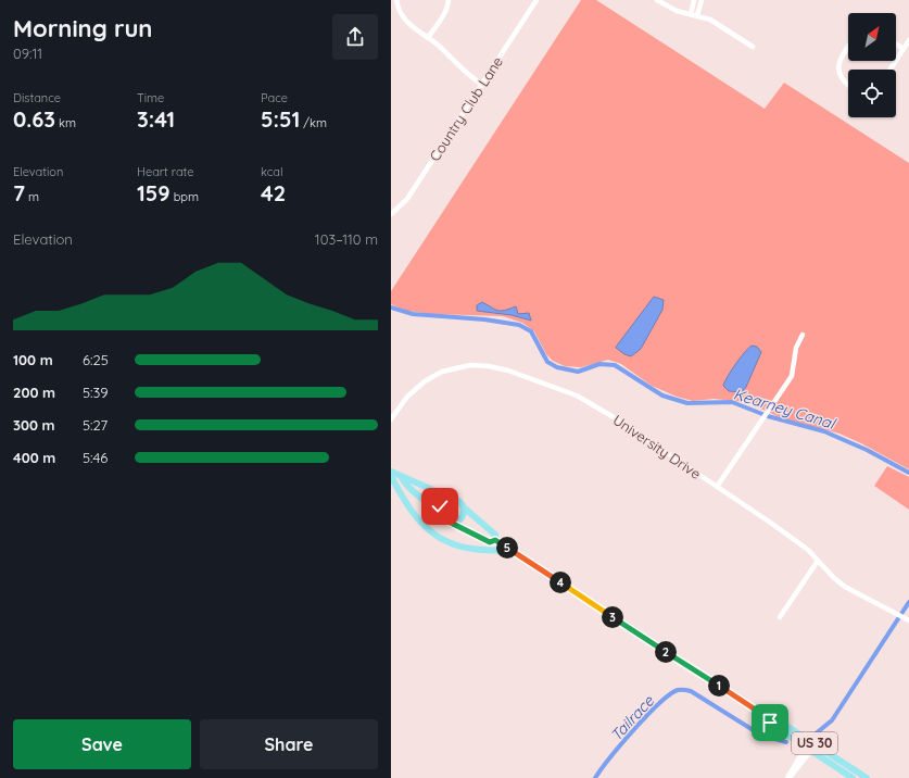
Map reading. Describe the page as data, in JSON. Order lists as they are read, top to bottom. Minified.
{"streets":{"main road":["US 30"],"street":["Country Club Lane","University Drive"]},"water":["Kearney Canal","Tailrace"],"north":"top right","page":{"heading":["Morning run","09:11"],"stats":[["Distance","0.63 km"],["Time","3:41"],["Pace","5:51 /km"],["Elevation","7 m"],["Heart rate","159 bpm"],["kcal","42"]],"chart":["Elevation","103–110 m"],"list":[{"name":"100 m","note":"6:25"},{"name":"200 m","note":"5:39"},{"name":"300 m","note":"5:27"},{"name":"400 m","note":"5:46"}],"pins":["5","4","3","2","1"],"buttons":["Save","Share"]}}
